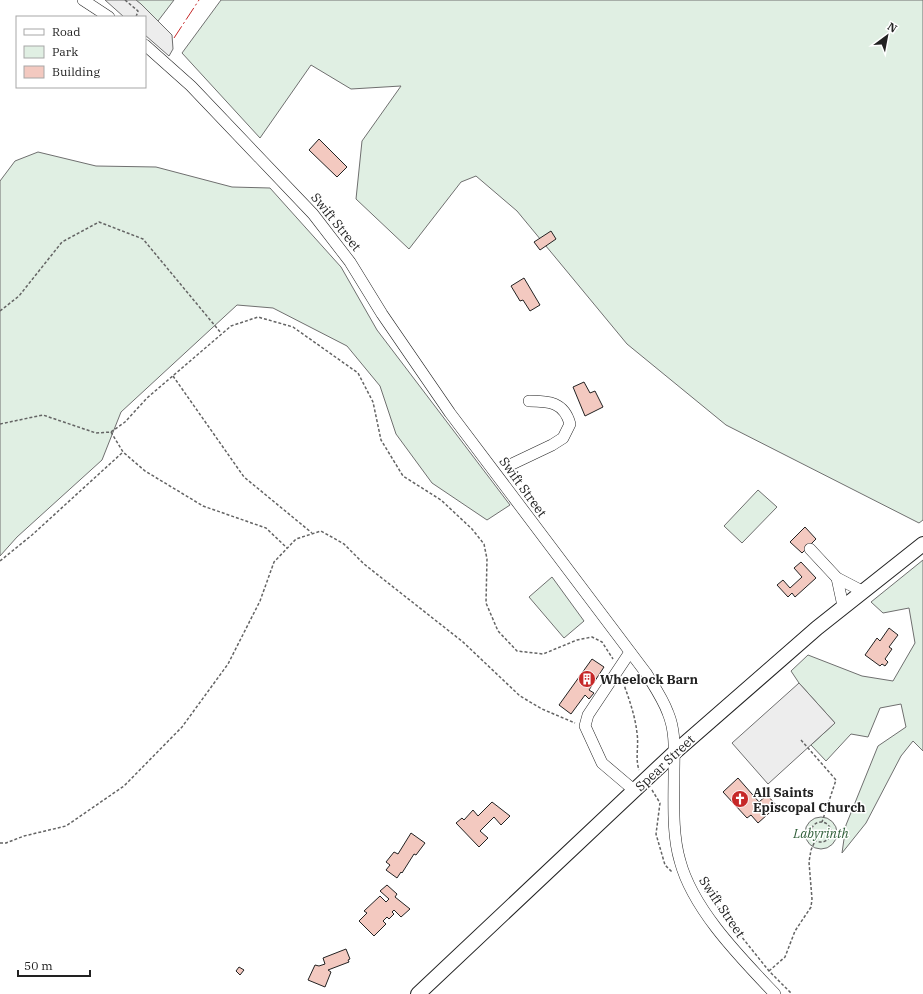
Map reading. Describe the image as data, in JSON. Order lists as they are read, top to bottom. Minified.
{"streets":{"main road":["Spear Street"],"street":["Swift Street"]},"crossings":[["Swift Street","Spear Street"]],"parks":["Labyrinth"],"places":{"building":["Wheelock Barn"],"church":["All Saints Episcopal Church"]},"legend":["Road","Park","Building"],"scale_bar":"50 m","north":"top right"}
